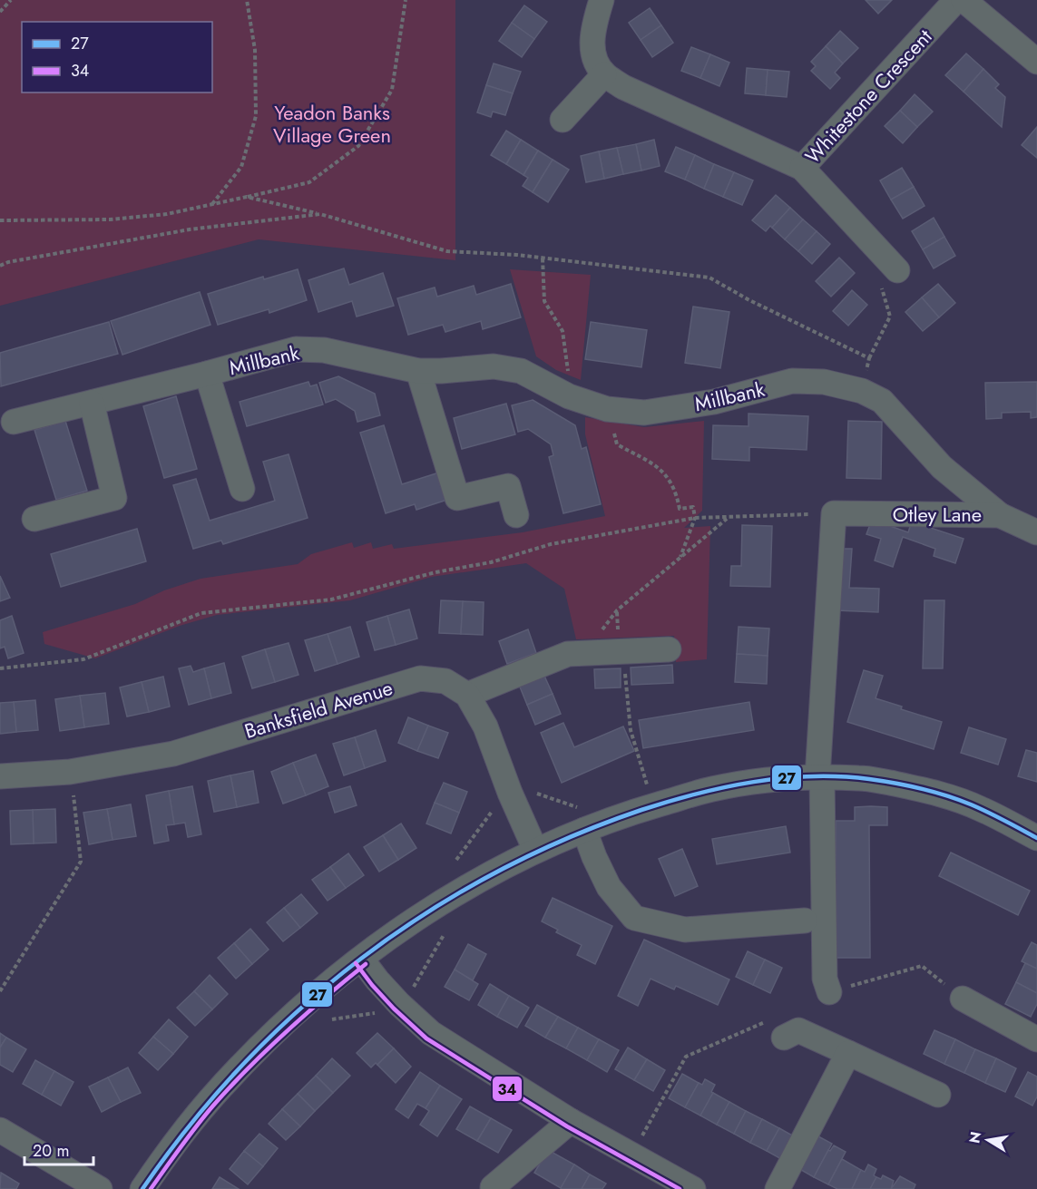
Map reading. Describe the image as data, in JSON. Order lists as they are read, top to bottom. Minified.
{"streets":{"street":["Whitestone Crescent","Millbank","Otley Lane","Banksfield Avenue"]},"crossings":[["Millbank","Otley Lane"]],"parks":["Yeadon Banks Village Green"],"lines":["transit line 27","transit line 34"],"legend":["27","34"],"scale_bar":"20 m","north":"left"}
